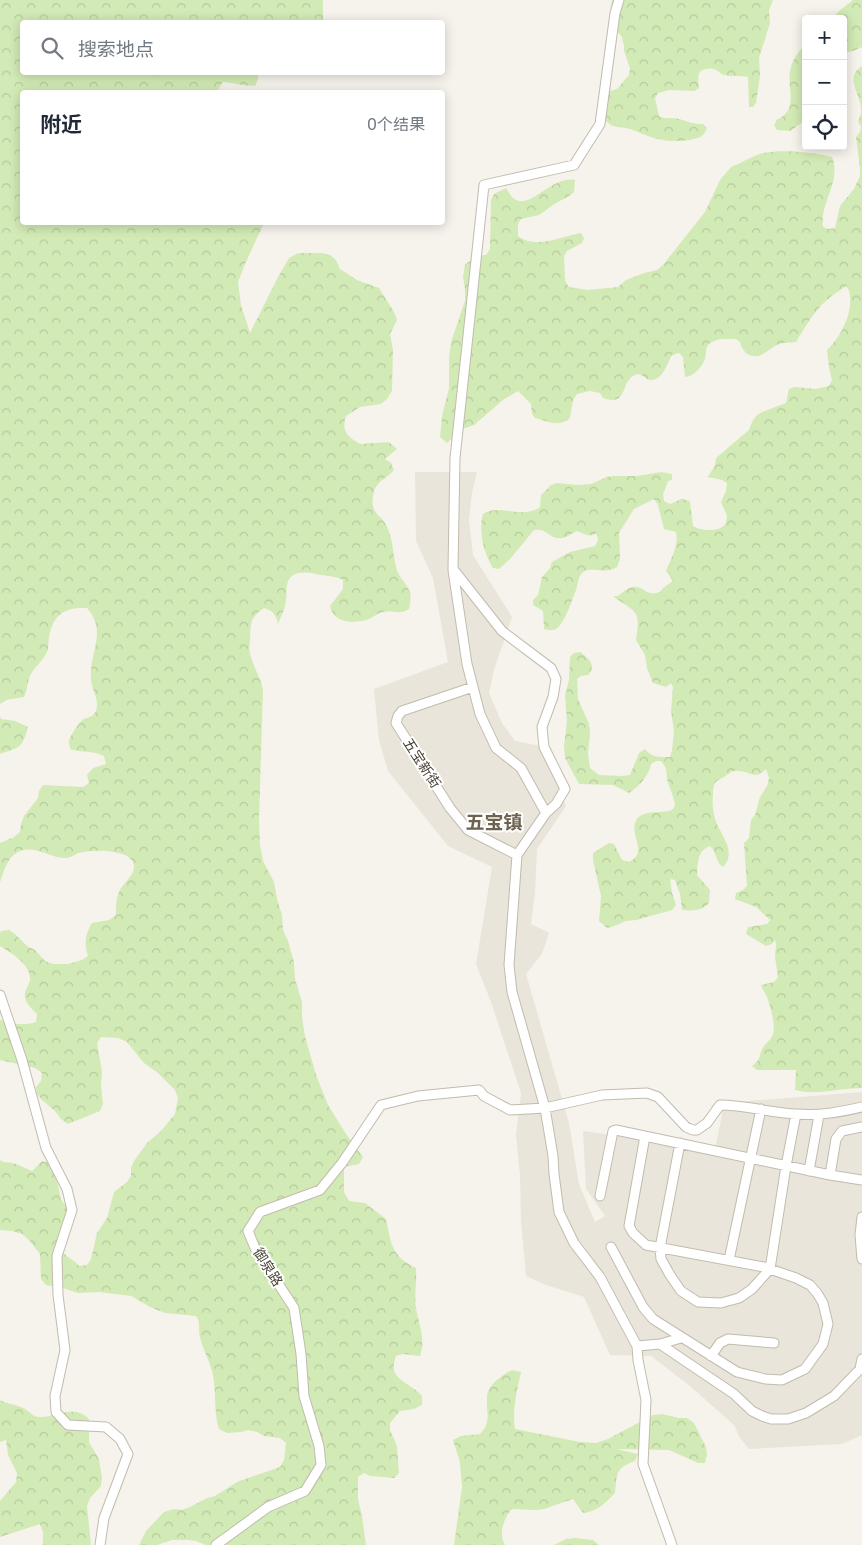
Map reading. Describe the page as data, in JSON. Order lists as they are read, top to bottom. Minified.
{"streets":{"street":["五宝新街","御泉路"]},"districts":["五宝镇"],"page":{"map_buttons":["+","−"],"search":"搜索地点","heading":["附近","0个结果"]}}
